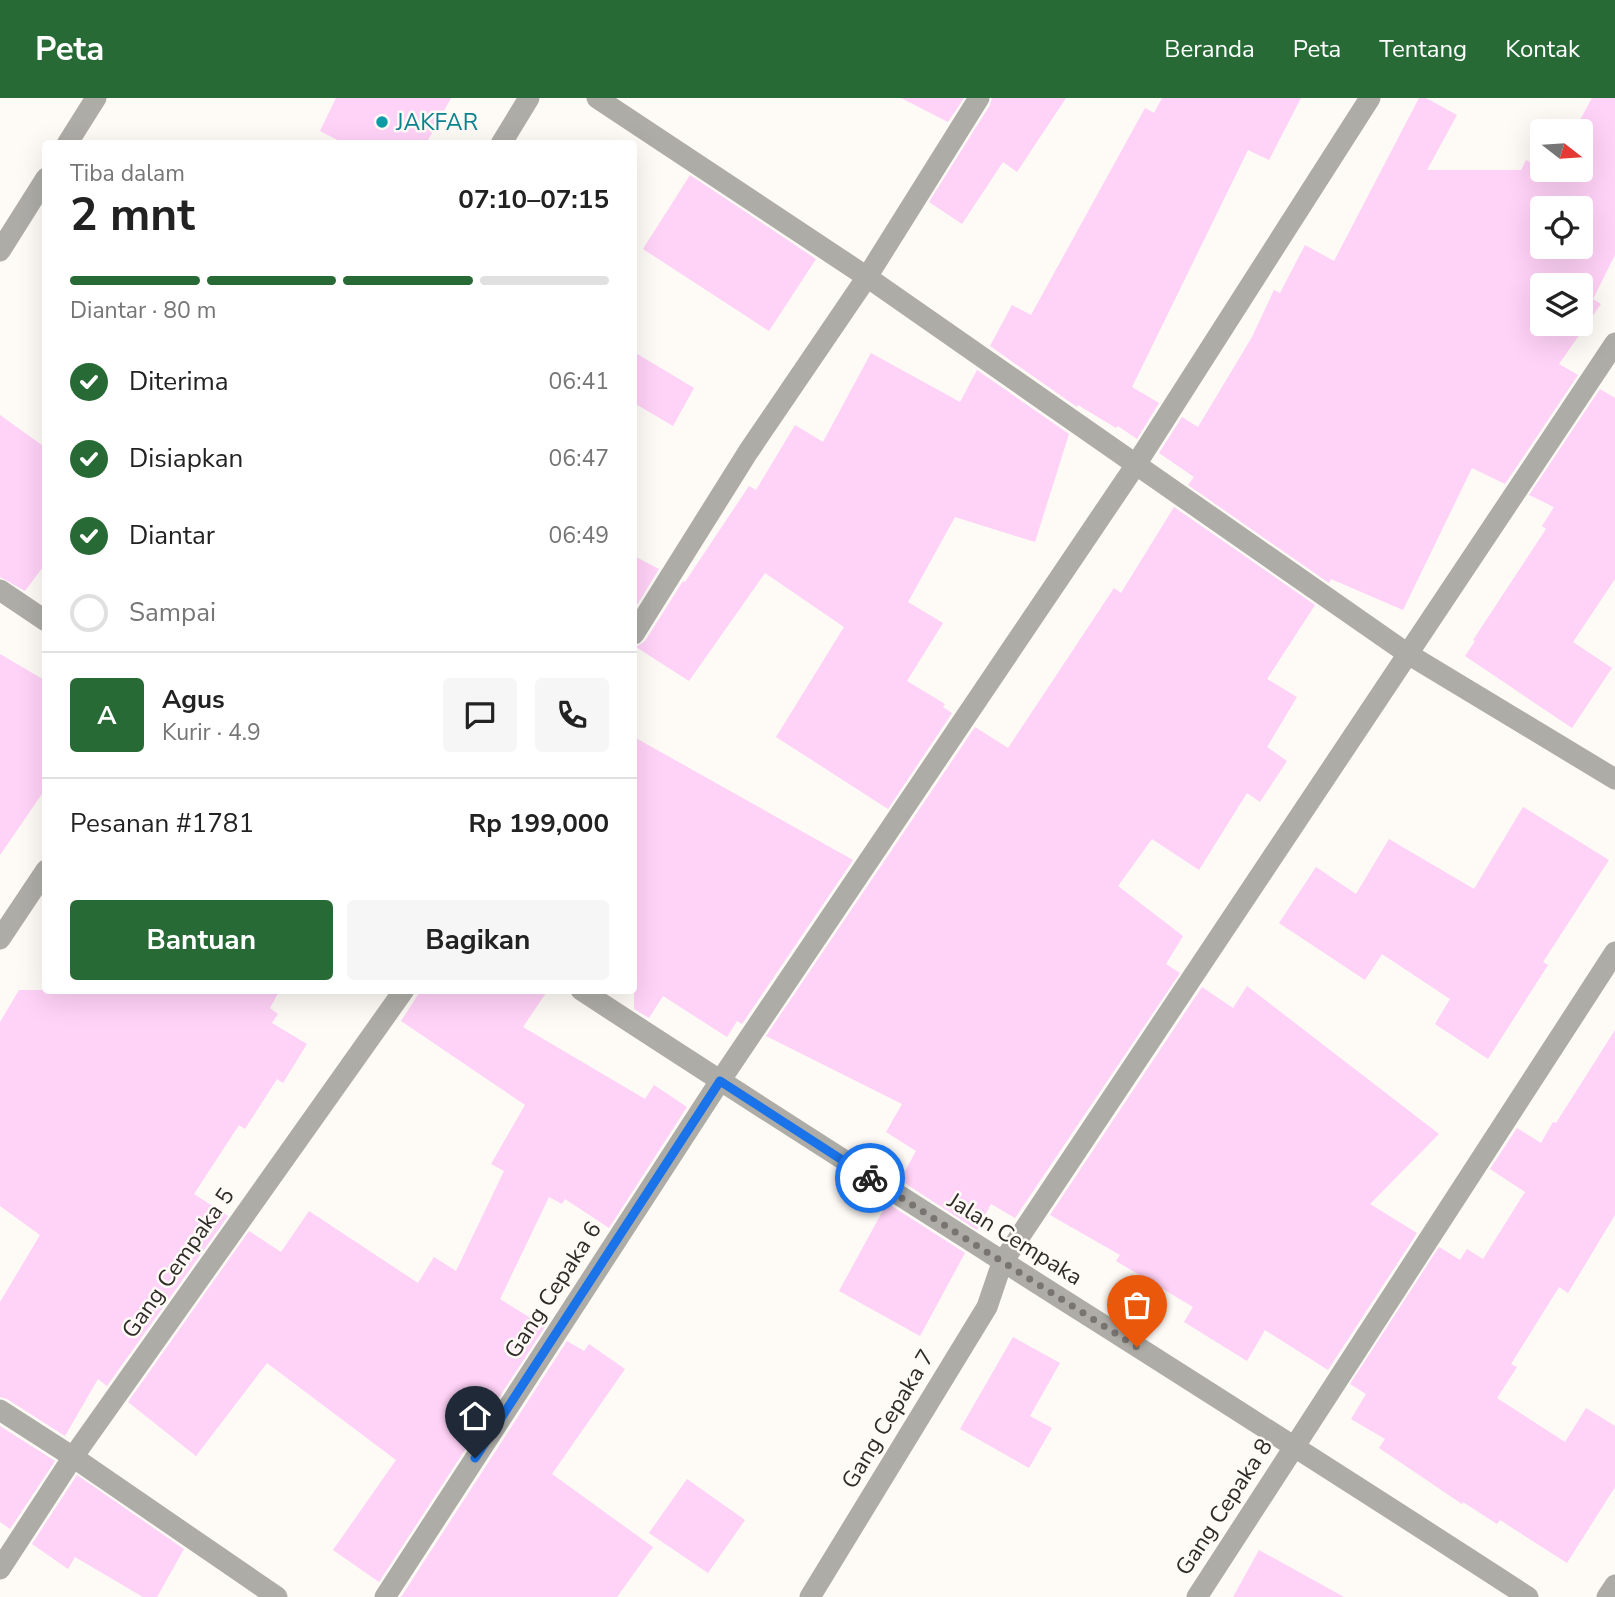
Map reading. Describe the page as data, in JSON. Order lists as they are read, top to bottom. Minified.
{"streets":{"street":["Jalan Cempaka","Gang Cempaka 5","Gang Cepaka 6","Gang Cepaka 7","Gang Cepaka 8"]},"crossings":[["Jalan Cempaka","Gang Cepaka 6"],["Jalan Cempaka","Gang Cepaka 7"],["Jalan Cempaka","Gang Cepaka 8"]],"places":["JAKFAR"],"north":"right","page":{"header":"Peta","nav":["Beranda","Peta","Tentang","Kontak"],"heading":["2 mnt","Tiba dalam","07:10–07:15"],"panel":["Agus","Kurir · 4.9","Pesanan #1781","Rp 199,000"],"bar":"Diantar · 80 m","list":[["Diterima","06:41"],["Disiapkan","06:47"],["Diantar","06:49"],"Sampai"],"round":"A","buttons":["Bantuan","Bagikan"]}}
